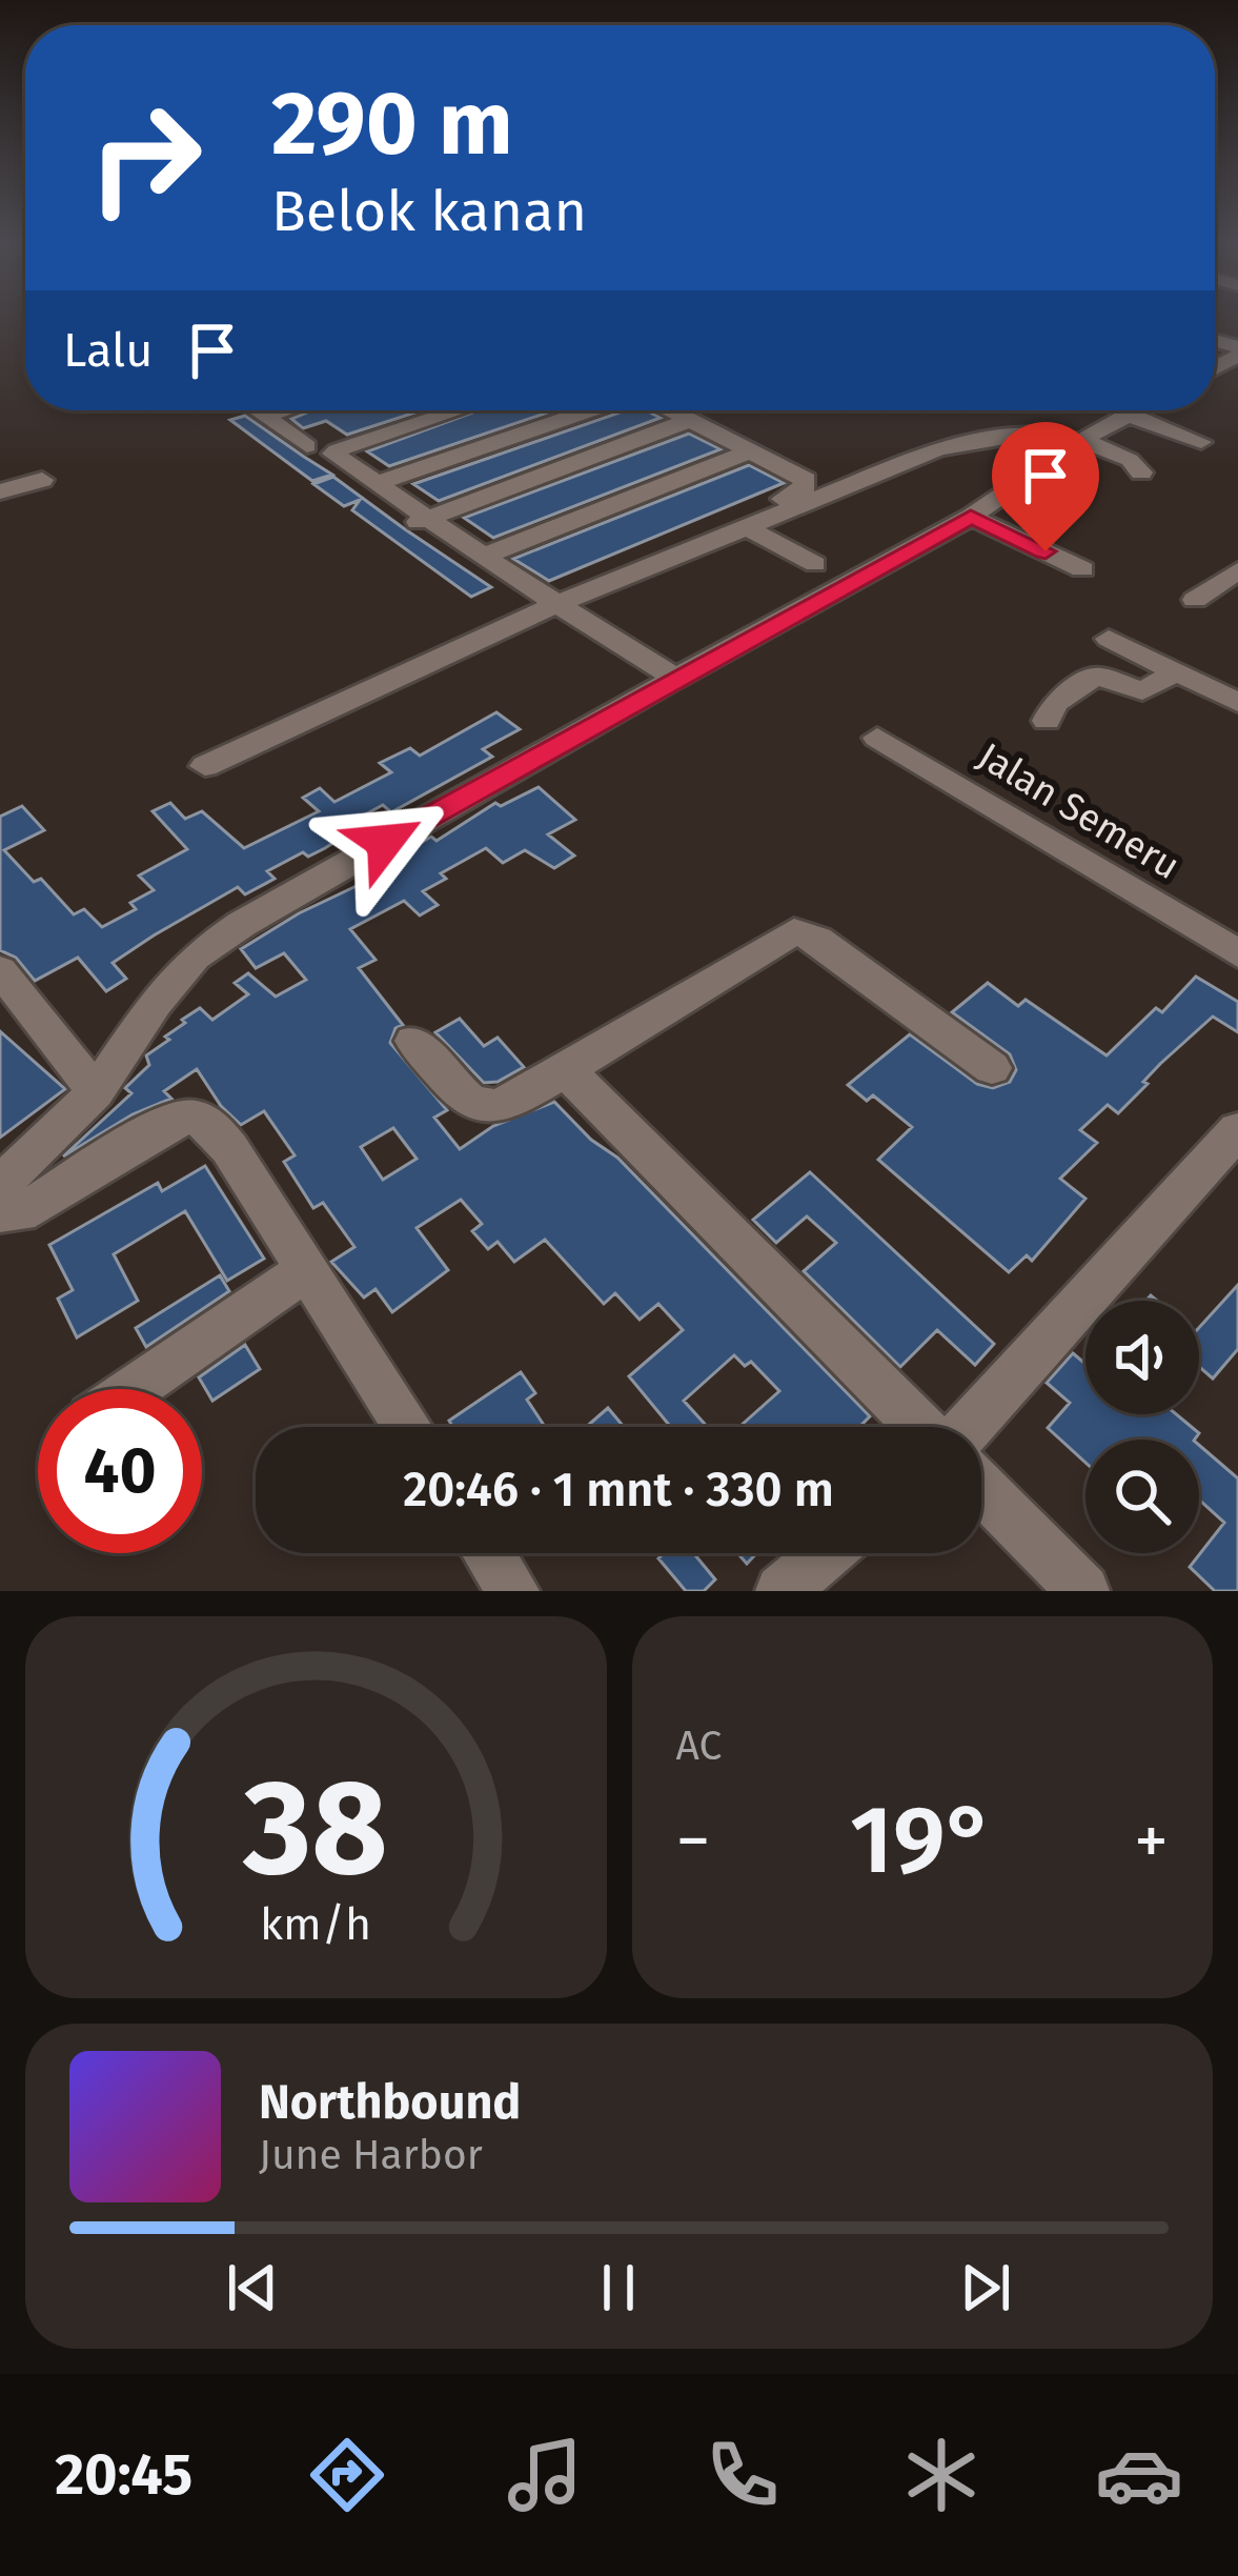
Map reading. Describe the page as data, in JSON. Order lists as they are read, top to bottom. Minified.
{"streets":{"street":["Jalan Semeru"]},"page":{"turn":["290 m","Belok kanan"],"then":"Lalu","limit":"40","trip":"20:46 · 1 mnt · 330 m","tile":"AC","heat":["−","19°","+"],"song":["Northbound","June Harbor"],"tabs":"20:45","gauge":["38","km/h"]}}
